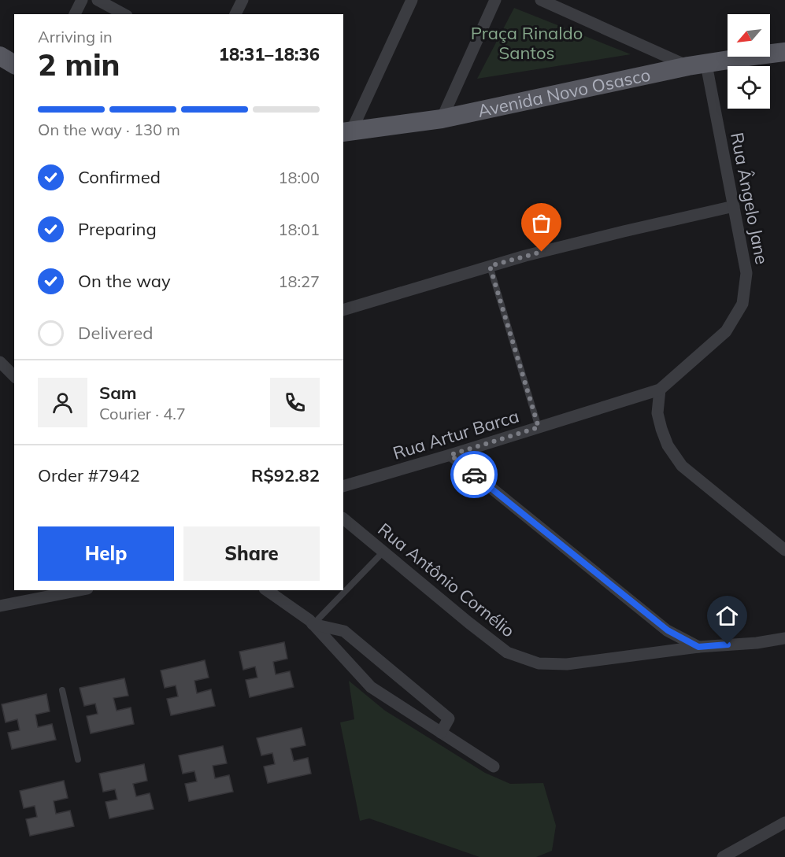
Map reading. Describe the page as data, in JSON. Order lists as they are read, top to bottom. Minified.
{"streets":{"main road":["Avenida Novo Osasco"],"street":["Rua Ângelo Jane","Rua Artur Barca","Rua Antônio Cornélio"]},"crossings":[["Avenida Novo Osasco","Rua Ângelo Jane"],["Rua Ângelo Jane","Rua Artur Barca"]],"parks":["Praça Rinaldo Santos"],"north":"bottom left","page":{"heading":["2 min","Arriving in","18:31–18:36"],"panel":["Sam","Courier · 4.7","Order #7942","R$92.82"],"bar":"On the way · 130 m","list":[["Confirmed","18:00"],["Preparing","18:01"],["On the way","18:27"],"Delivered"],"buttons":["Help","Share"]}}
